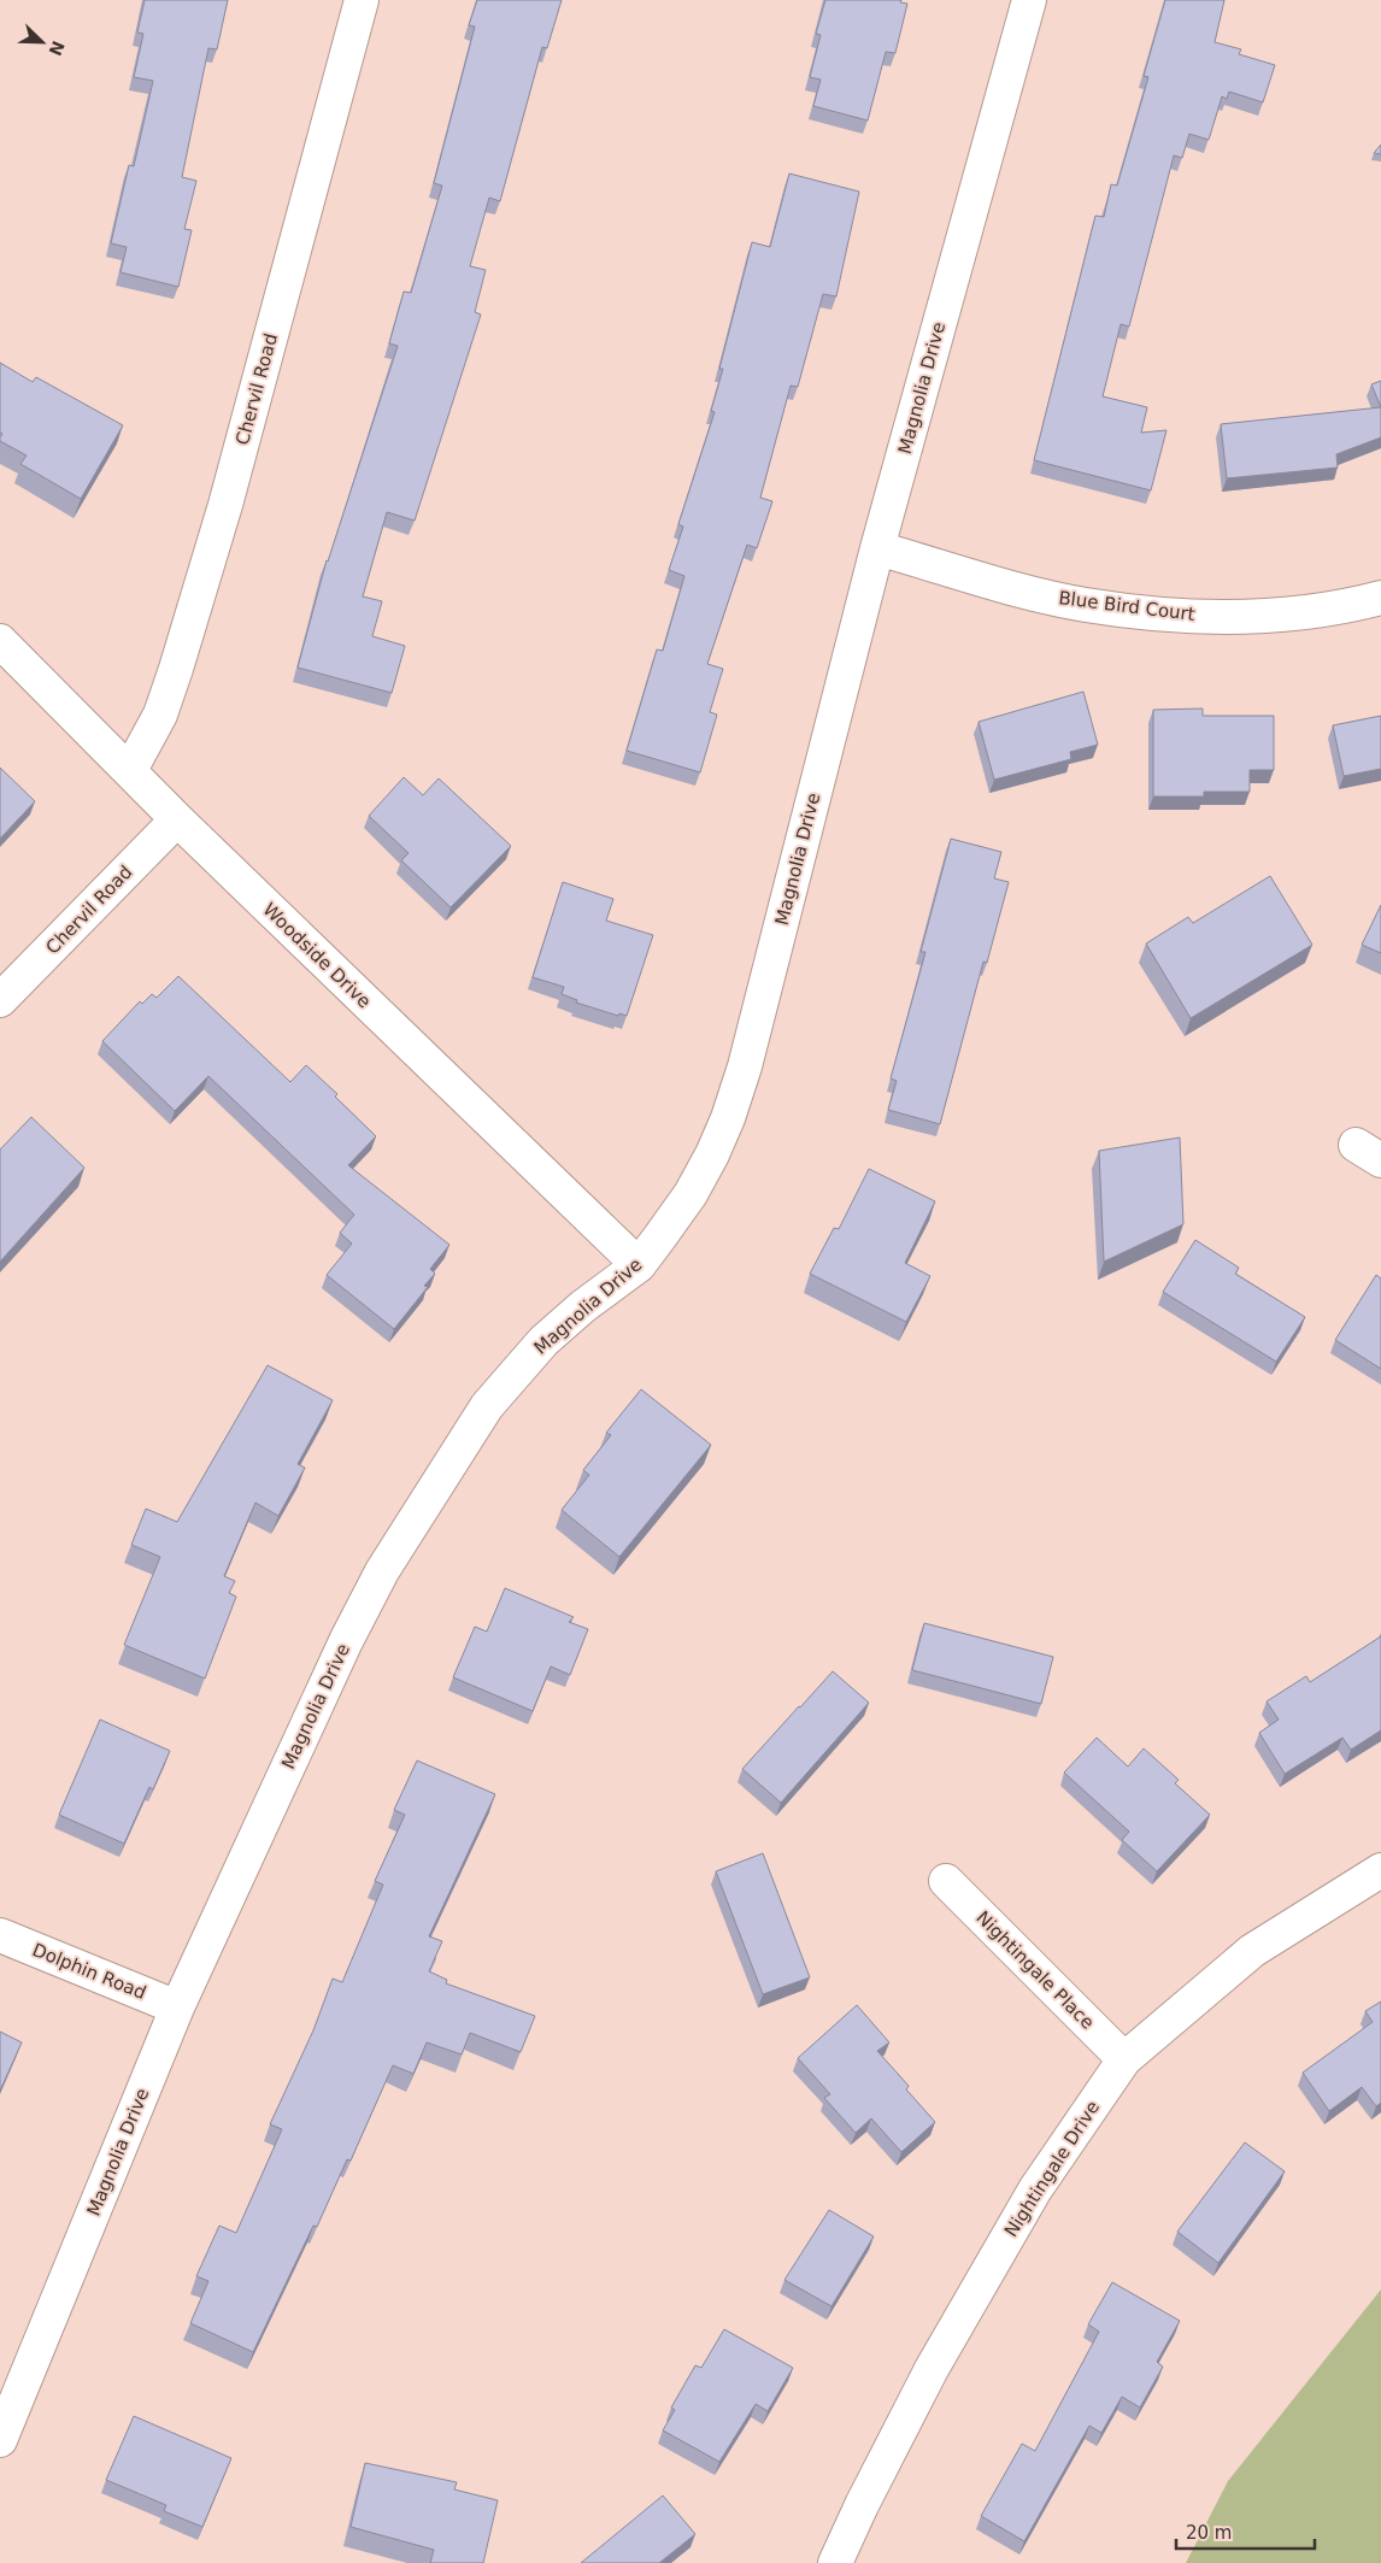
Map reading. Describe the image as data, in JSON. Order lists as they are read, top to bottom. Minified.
{"streets":{"street":["Magnolia Drive","Chervil Road","Blue Bird Court","Woodside Drive","Nightingale Place","Dolphin Road","Nightingale Drive"]},"crossings":[["Magnolia Drive","Blue Bird Court"],["Magnolia Drive","Woodside Drive"],["Magnolia Drive","Dolphin Road"],["Chervil Road","Woodside Drive"],["Nightingale Place","Nightingale Drive"]],"scale_bar":"20 m","north":"bottom right"}
